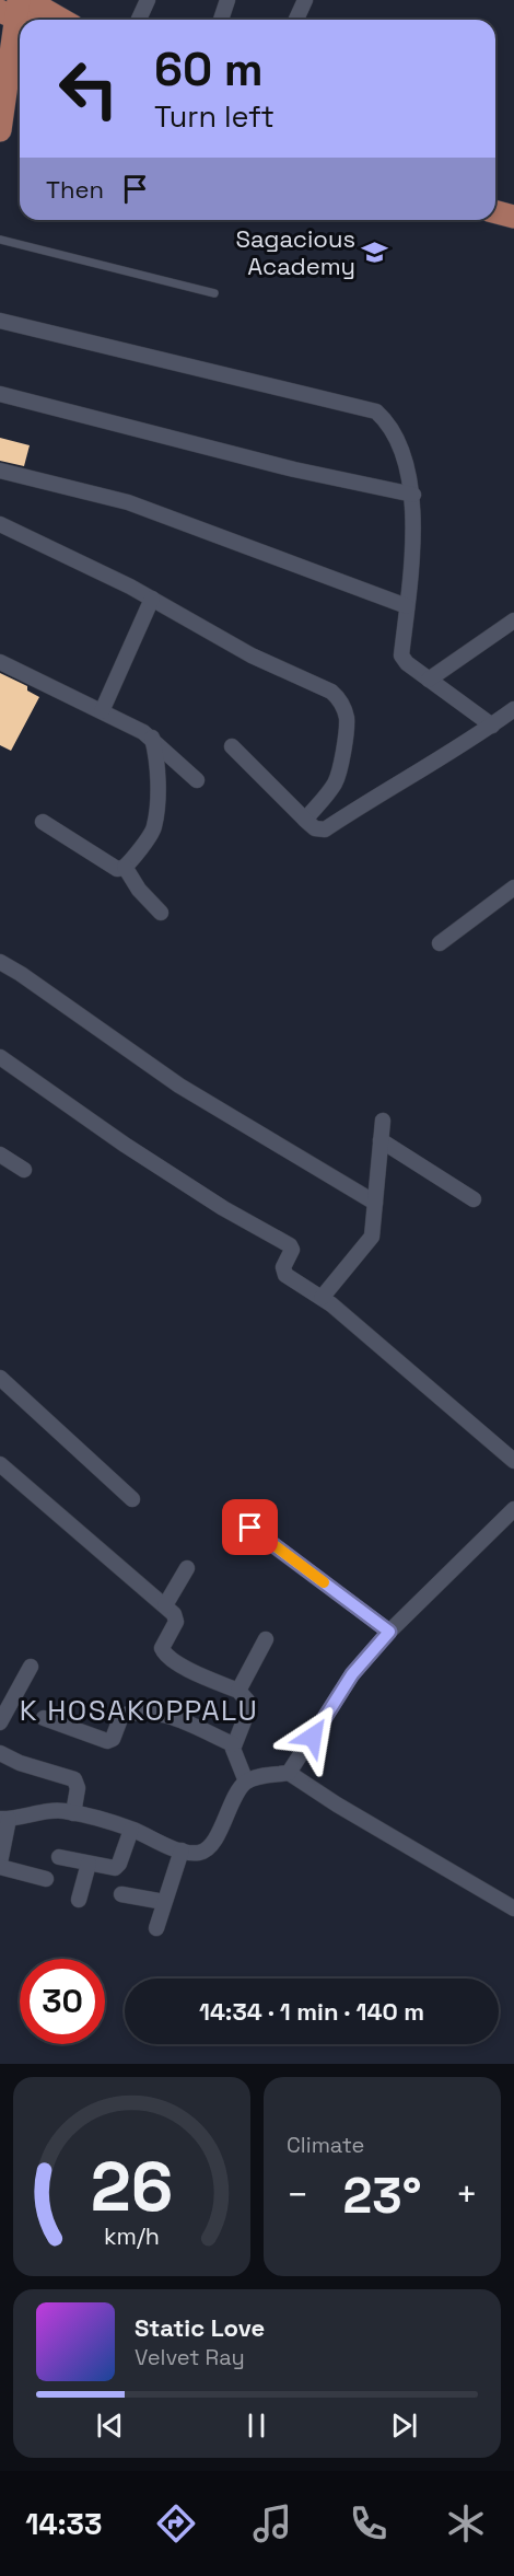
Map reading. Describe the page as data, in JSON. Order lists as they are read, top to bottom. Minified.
{"districts":["K HOSAKOPPALU"],"places":{"school or university":["Sagacious Academy"]},"page":{"turn":["60 m","Turn left"],"then":"Then","limit":"30","trip":"14:34 · 1 min · 140 m","tile":"Climate","heat":["−","23°","+"],"song":["Static Love","Velvet Ray"],"tabs":"14:33","gauge":["26","km/h"]}}
